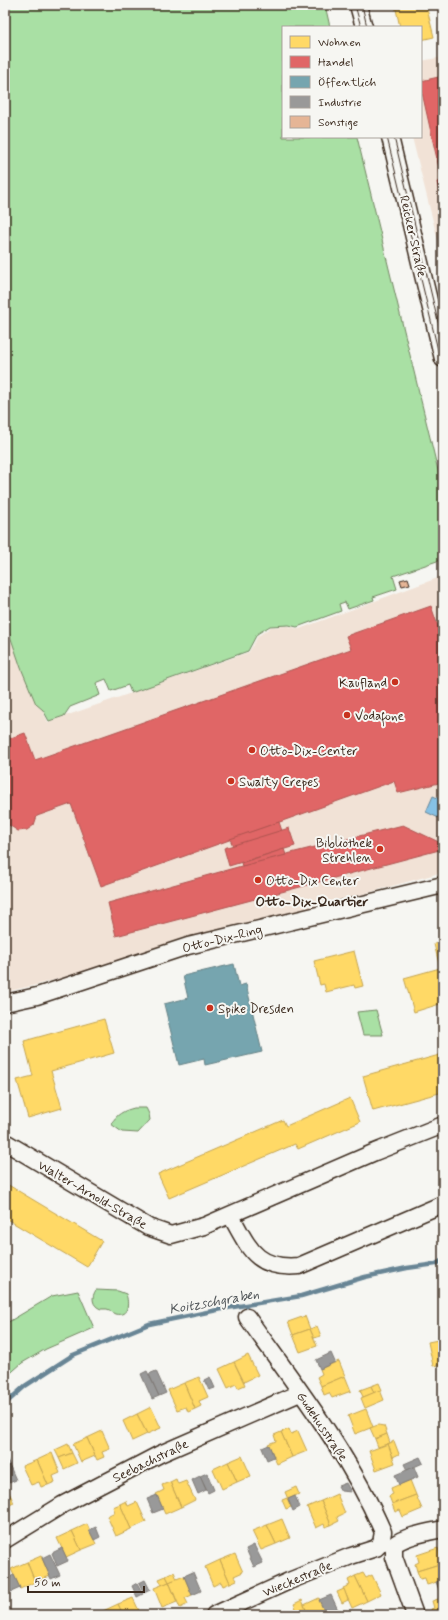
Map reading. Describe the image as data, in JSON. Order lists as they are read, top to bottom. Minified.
{"streets":{"street":["Reicker Straße","Otto-Dix-Ring","Walter-Arnold-Straße","Gudehusstraße","Seebachstraße","Wieckestraße"]},"crossings":[["Gudehusstraße","Seebachstraße"],["Gudehusstraße","Wieckestraße"]],"districts":["Otto-Dix-Quartier"],"water":["Koitzschgraben"],"places":["Kaufland","Vodafone","Otto-Dix-Center","Swalty Crepes","Bibliothek Strehlen","Otto-Dix Center","Spike Dresden"],"legend":["Wohnen","Handel","Öffentlich","Industrie","Sonstige"],"scale_bar":"50 m"}
